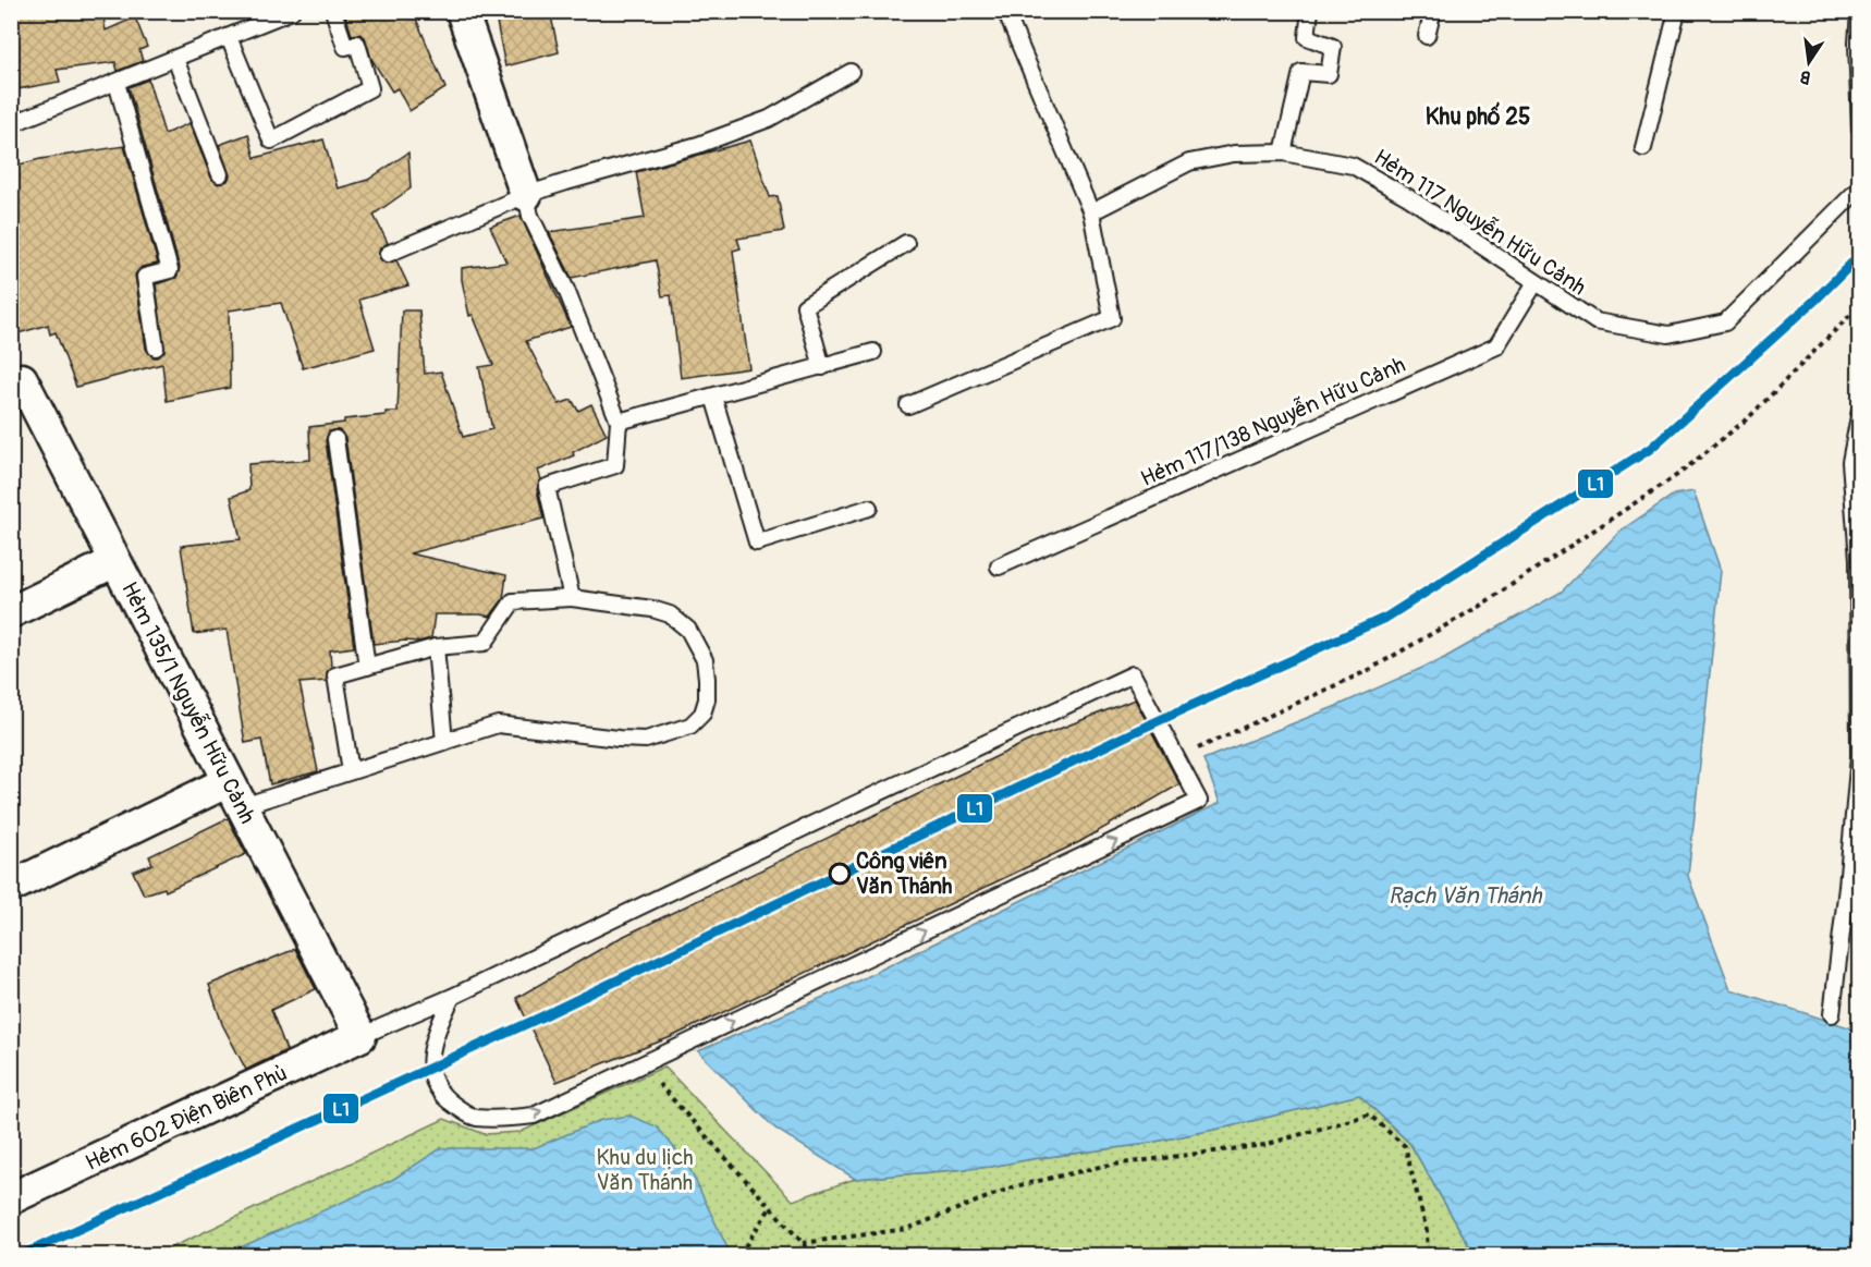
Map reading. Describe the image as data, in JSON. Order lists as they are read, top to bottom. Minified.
{"streets":{"street":["Hẻm 135/1 Nguyễn Hữu Cảnh","Hẻm 602 Điện Biên Phủ"],"lane":["Hẻm 117 Nguyễn Hữu Cảnh","Hẻm 117/138 Nguyễn Hữu Cảnh"]},"crossings":[["Hẻm 117 Nguyễn Hữu Cảnh","Hẻm 117/138 Nguyễn Hữu Cảnh"],["Hẻm 135/1 Nguyễn Hữu Cảnh","Hẻm 602 Điện Biên Phủ"]],"districts":["Khu phố 25"],"water":["Rạch Văn Thánh"],"parks":["Khu du lịch Văn Thánh"],"places":["Công viên Văn Thánh"],"lines":["transit line L1"],"north":"bottom"}
